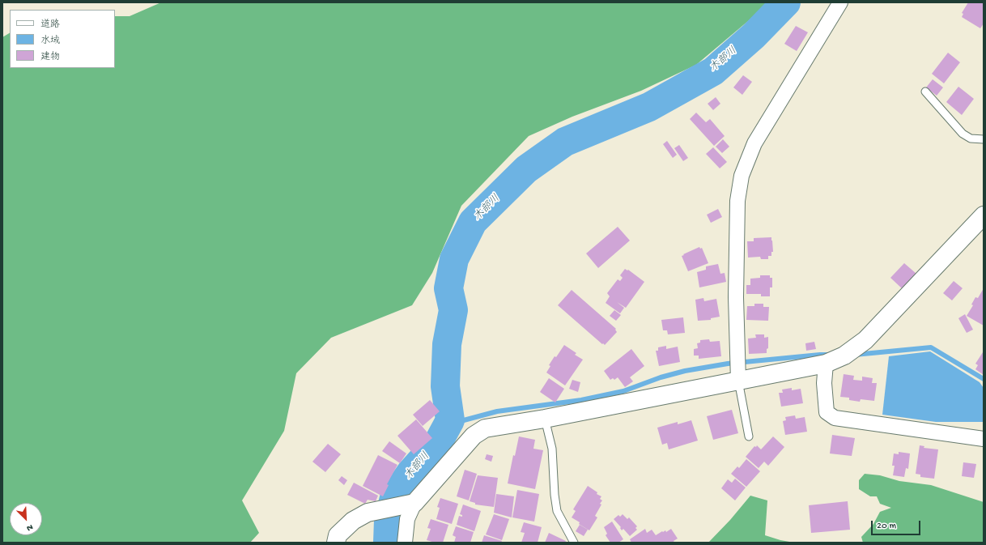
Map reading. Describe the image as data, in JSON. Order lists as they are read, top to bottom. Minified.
{"water":["木部川"],"legend":["道路","水域","建物"],"scale_bar":"20 m","north":"bottom right"}
